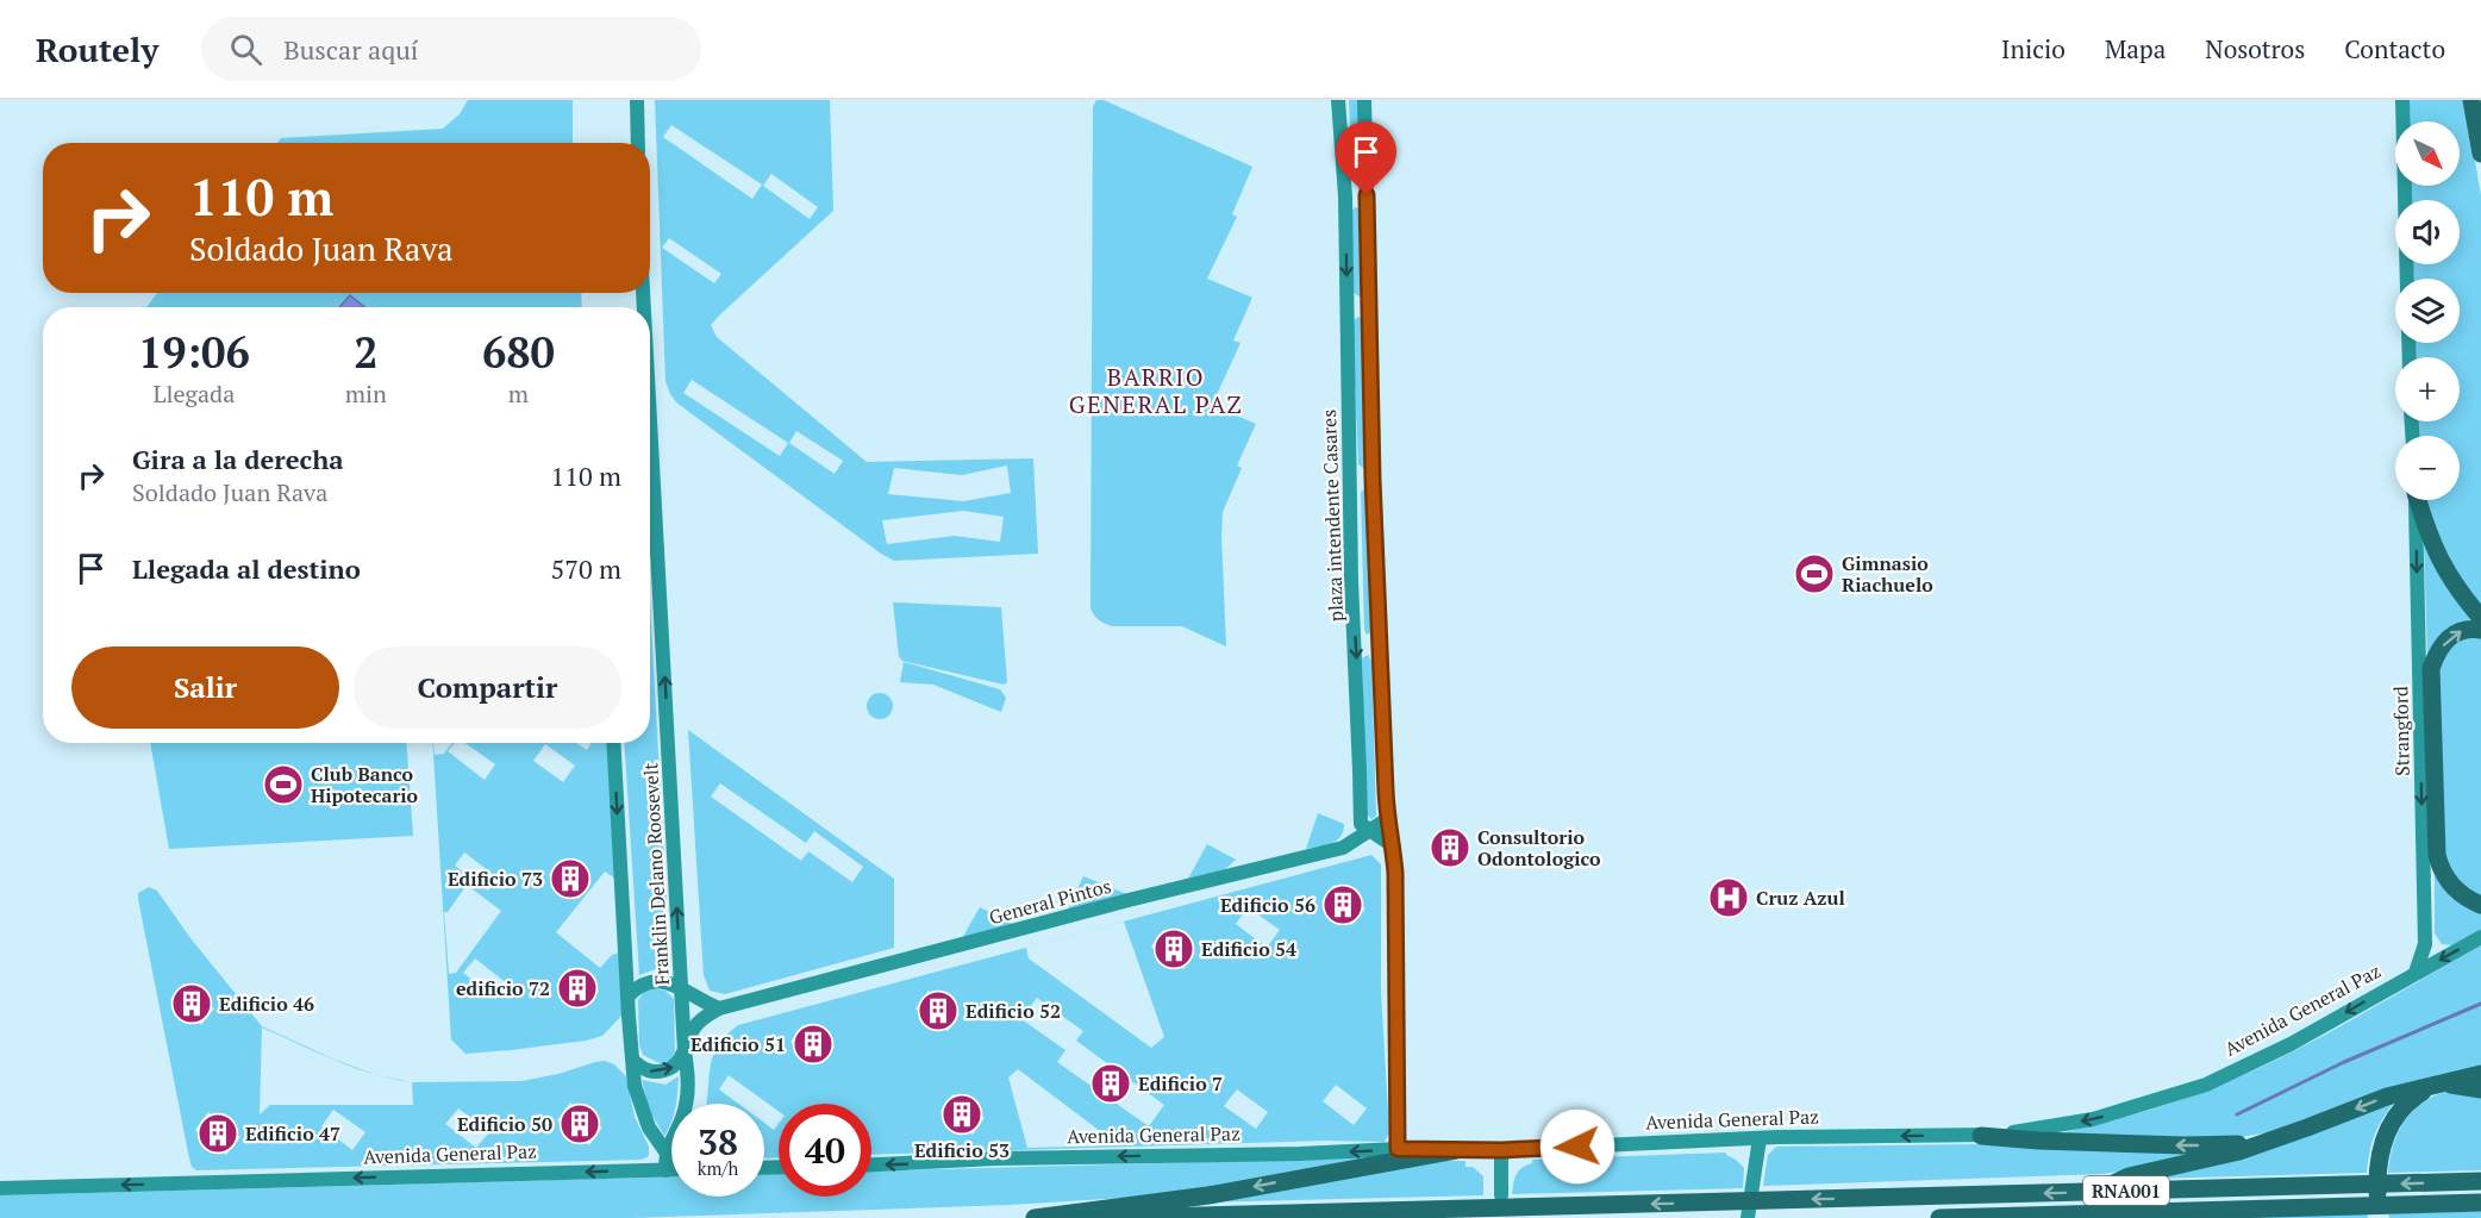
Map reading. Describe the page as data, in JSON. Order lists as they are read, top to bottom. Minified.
{"streets":{"highway":["RNA001"],"street":["plaza intendente Casares","Strangford","Franklin Delano Roosevelt","General Pintos","Avenida General Paz"]},"crossings":[["plaza intendente Casares","General Pintos"],["Franklin Delano Roosevelt","General Pintos"],["Franklin Delano Roosevelt","Avenida General Paz"]],"one_way":["Strangford","Avenida General Paz"],"districts":["BARRIO GENERAL PAZ"],"places":{"sports":["Gimnasio Riachuelo","Club Banco Hipotecario"],"building":["Consultorio Odontologico","Edificio 73","Edificio 56","Edificio 54","edificio 72","Edificio 46","Edificio 52","Edificio 51","Edificio 7","Edificio 53","Edificio 50","Edificio 47"],"hospital":["Cruz Azul"]},"north":"bottom right","page":{"header":"Routely","search":"Buscar aquí","nav":["Inicio","Mapa","Nosotros","Contacto"],"map_buttons":["+","−"],"turn":["110 m","Soldado Juan Rava"],"eta":["19:06","Llegada","2","min","680","m"],"list":[{"name":"Gira a la derecha","note":"Soldado Juan Rava","value":"110 m"},{"name":"Llegada al destino","value":"570 m"}],"buttons":["Salir","Compartir"],"speed":"38 km/h","limit":"40"}}
